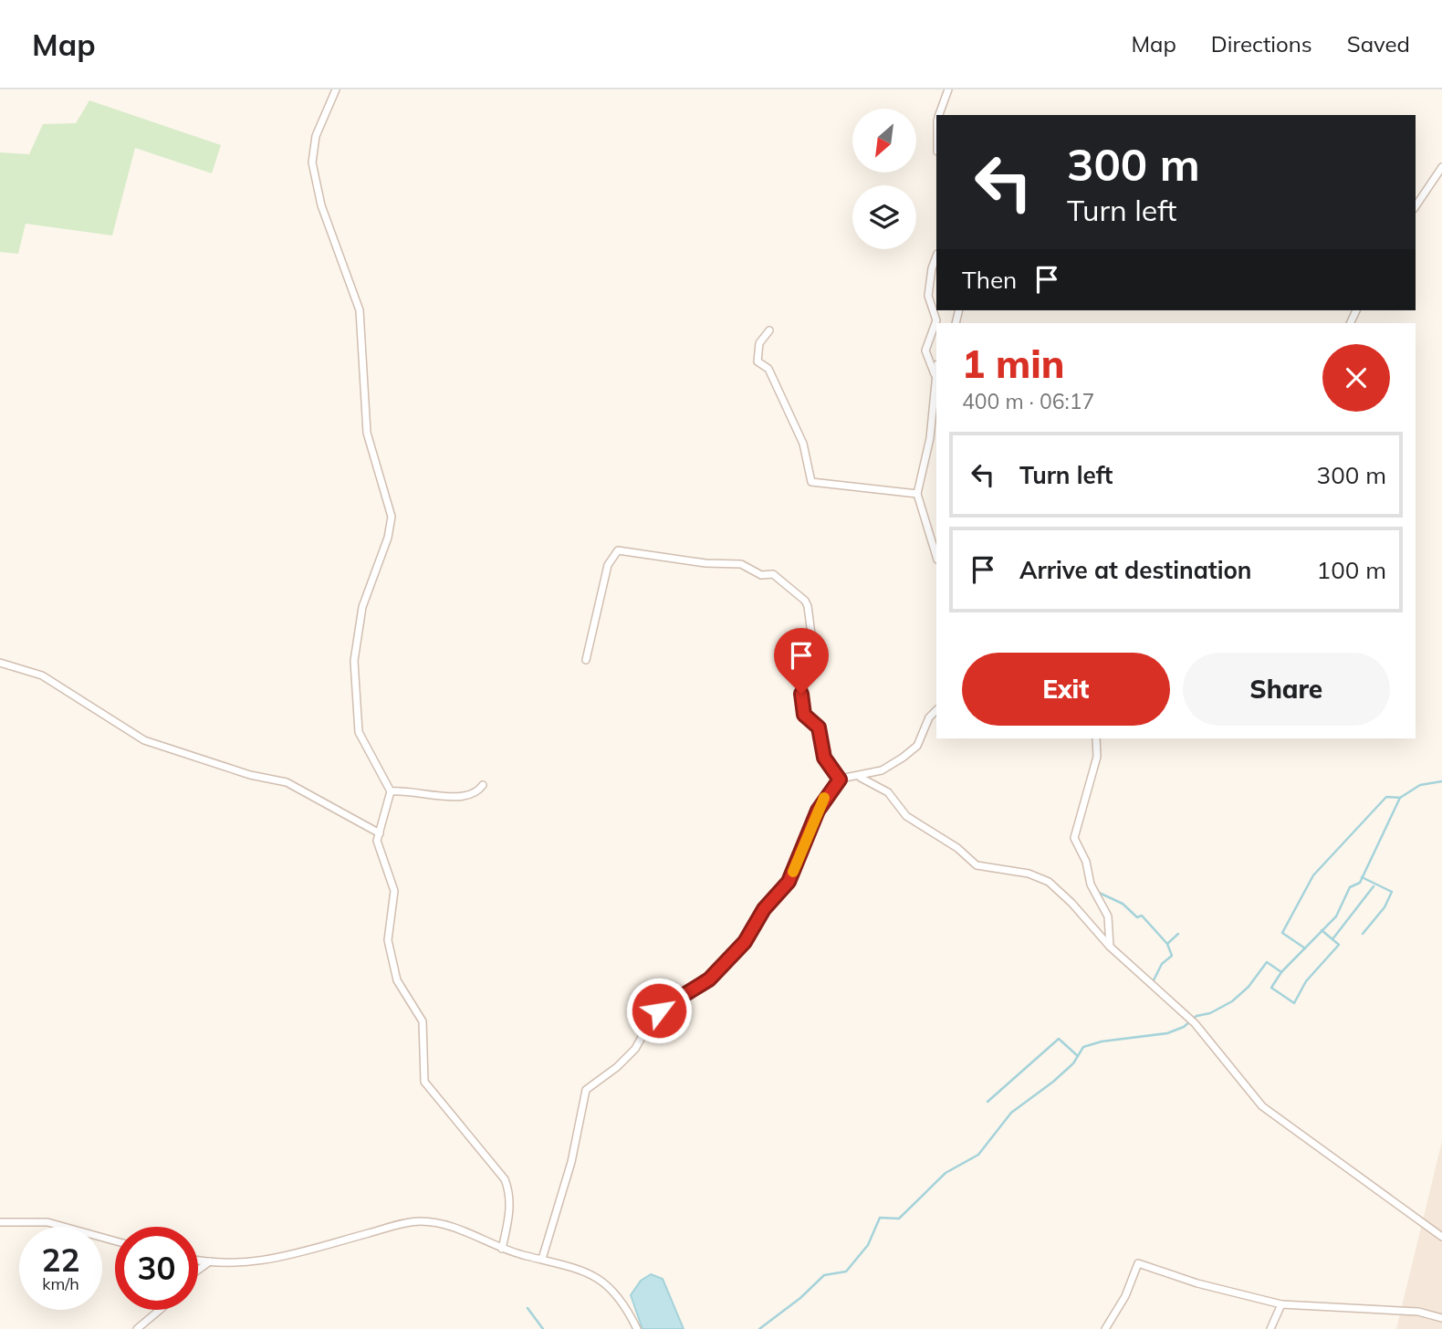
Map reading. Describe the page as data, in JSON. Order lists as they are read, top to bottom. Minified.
{"north":"bottom left","page":{"header":"Map","nav":["Map","Directions","Saved"],"turn":["300 m","Turn left"],"then":"Then","heading":["1 min","400 m · 06:17"],"list":[{"name":"Turn left","value":"300 m"},{"name":"Arrive at destination","value":"100 m"}],"buttons":["Exit","Share"],"speed":"22 km/h","limit":"30"}}
